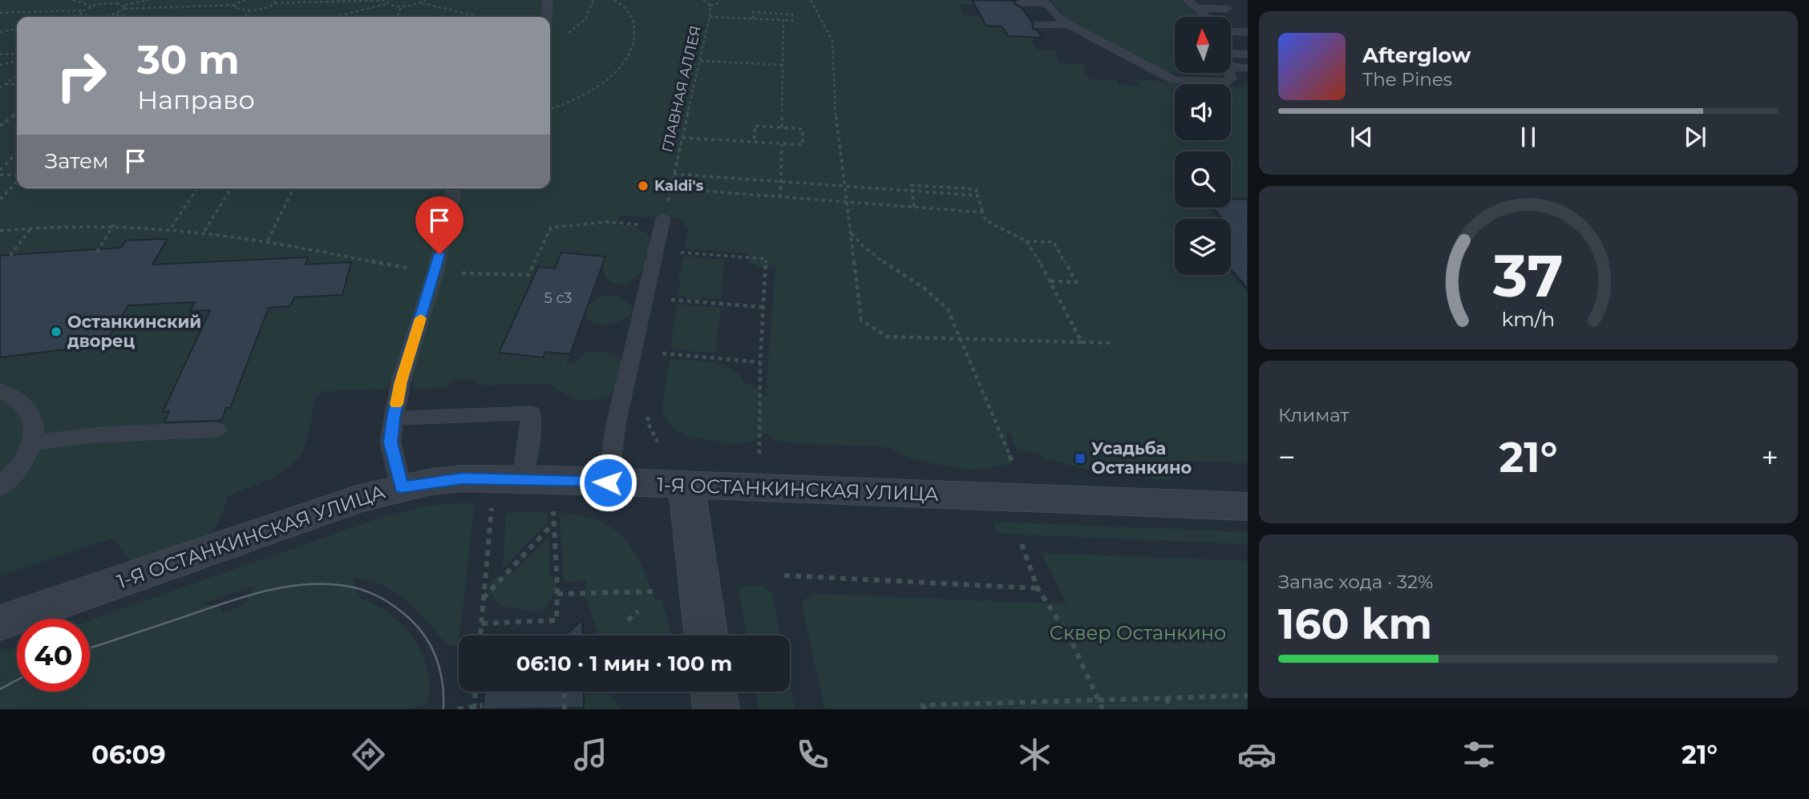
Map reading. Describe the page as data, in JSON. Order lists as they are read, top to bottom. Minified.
{"streets":{"street":["1-Я ОСТАНКИНСКАЯ УЛИЦА"],"path":["ГЛАВНАЯ АЛЛЕЯ"]},"parks":["Сквер Останкино"],"places":{"other":["Kaldi's","Останкинский дворец"],"transit":["Усадьба Останкино"]},"house_numbers":["5 с3"],"north":"top","page":{"turn":["30 m","Направо"],"song":["Afterglow","The Pines"],"then":"Затем","tile":["Климат",["Запас хода · 32%","160 km"]],"heat":["−","21°","+"],"limit":"40","trip":"06:10 · 1 мин · 100 m","tabs":["06:09","21°"],"gauge":["37","km/h"]}}
